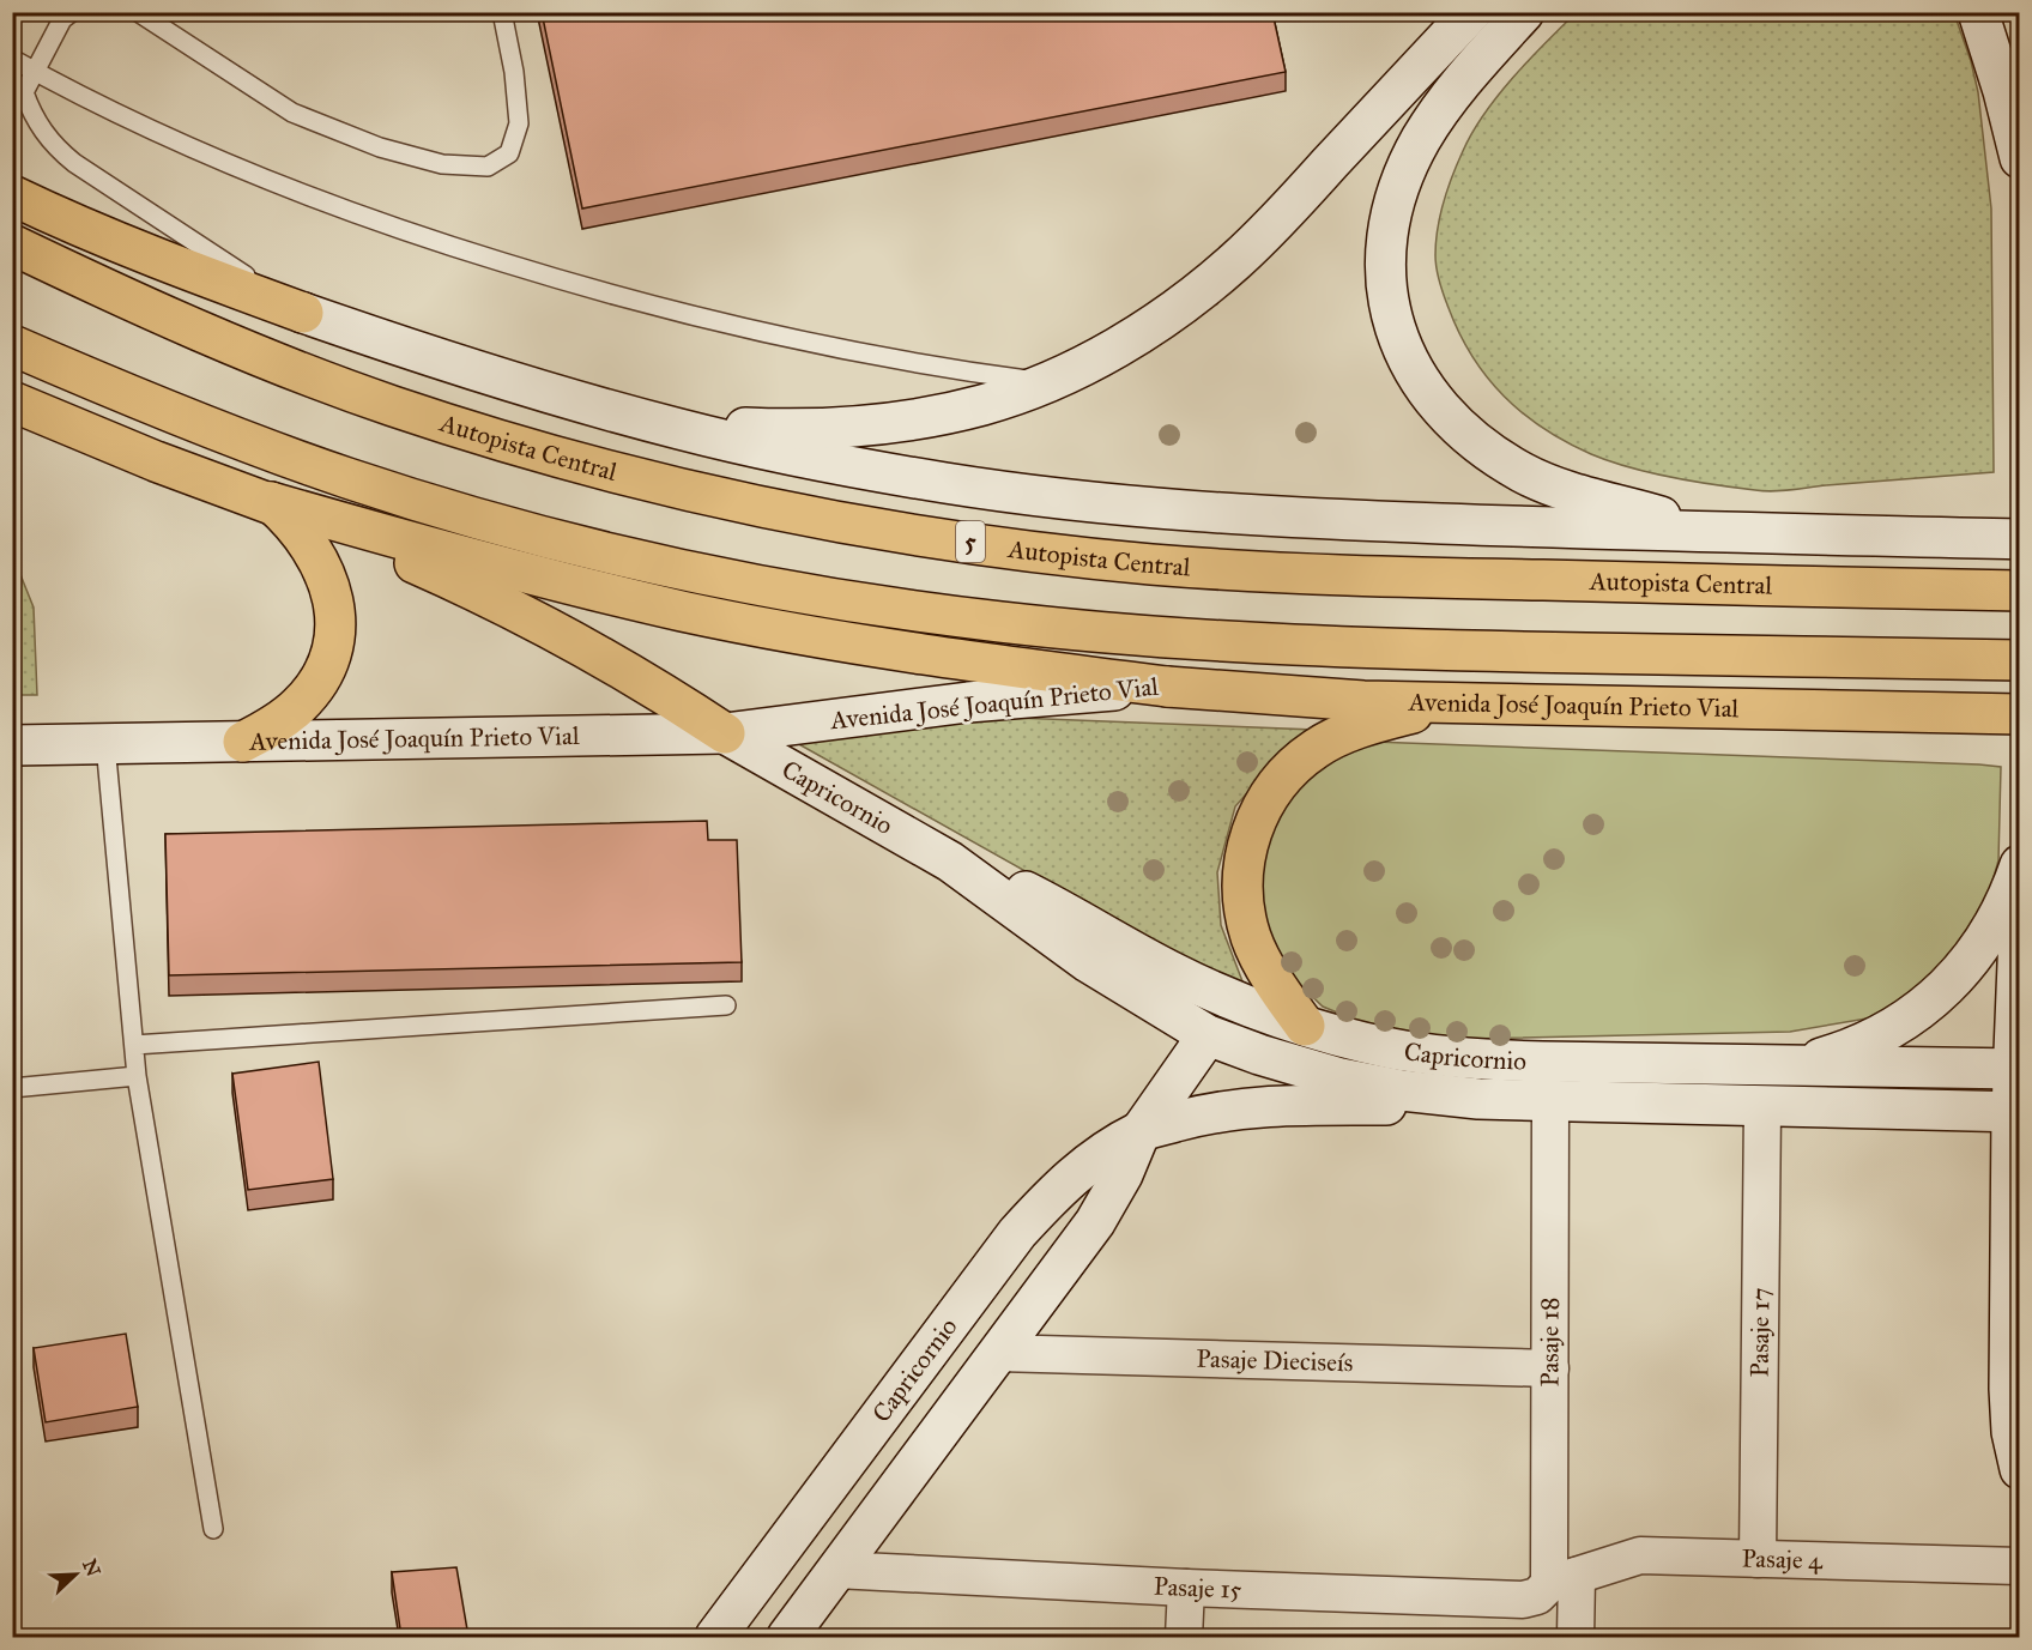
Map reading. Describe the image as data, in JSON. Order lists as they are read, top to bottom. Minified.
{"streets":{"main road":["Autopista Central","5","Avenida José Joaquín Prieto Vial","Capricornio"],"street":["Pasaje 17","Pasaje 18","Pasaje Dieciseís","Pasaje 4","Pasaje 15"]},"crossings":[["Avenida José Joaquín Prieto Vial","Capricornio"],["Capricornio","Pasaje 17"],["Capricornio","Pasaje 18"],["Capricornio","Pasaje Dieciseís"],["Capricornio","Pasaje 15"],["Pasaje 17","Pasaje 4"],["Pasaje 18","Pasaje Dieciseís"],["Pasaje 18","Pasaje 4"],["Pasaje 18","Pasaje 15"],["Pasaje 4","Pasaje 15"]],"north":"top right"}
